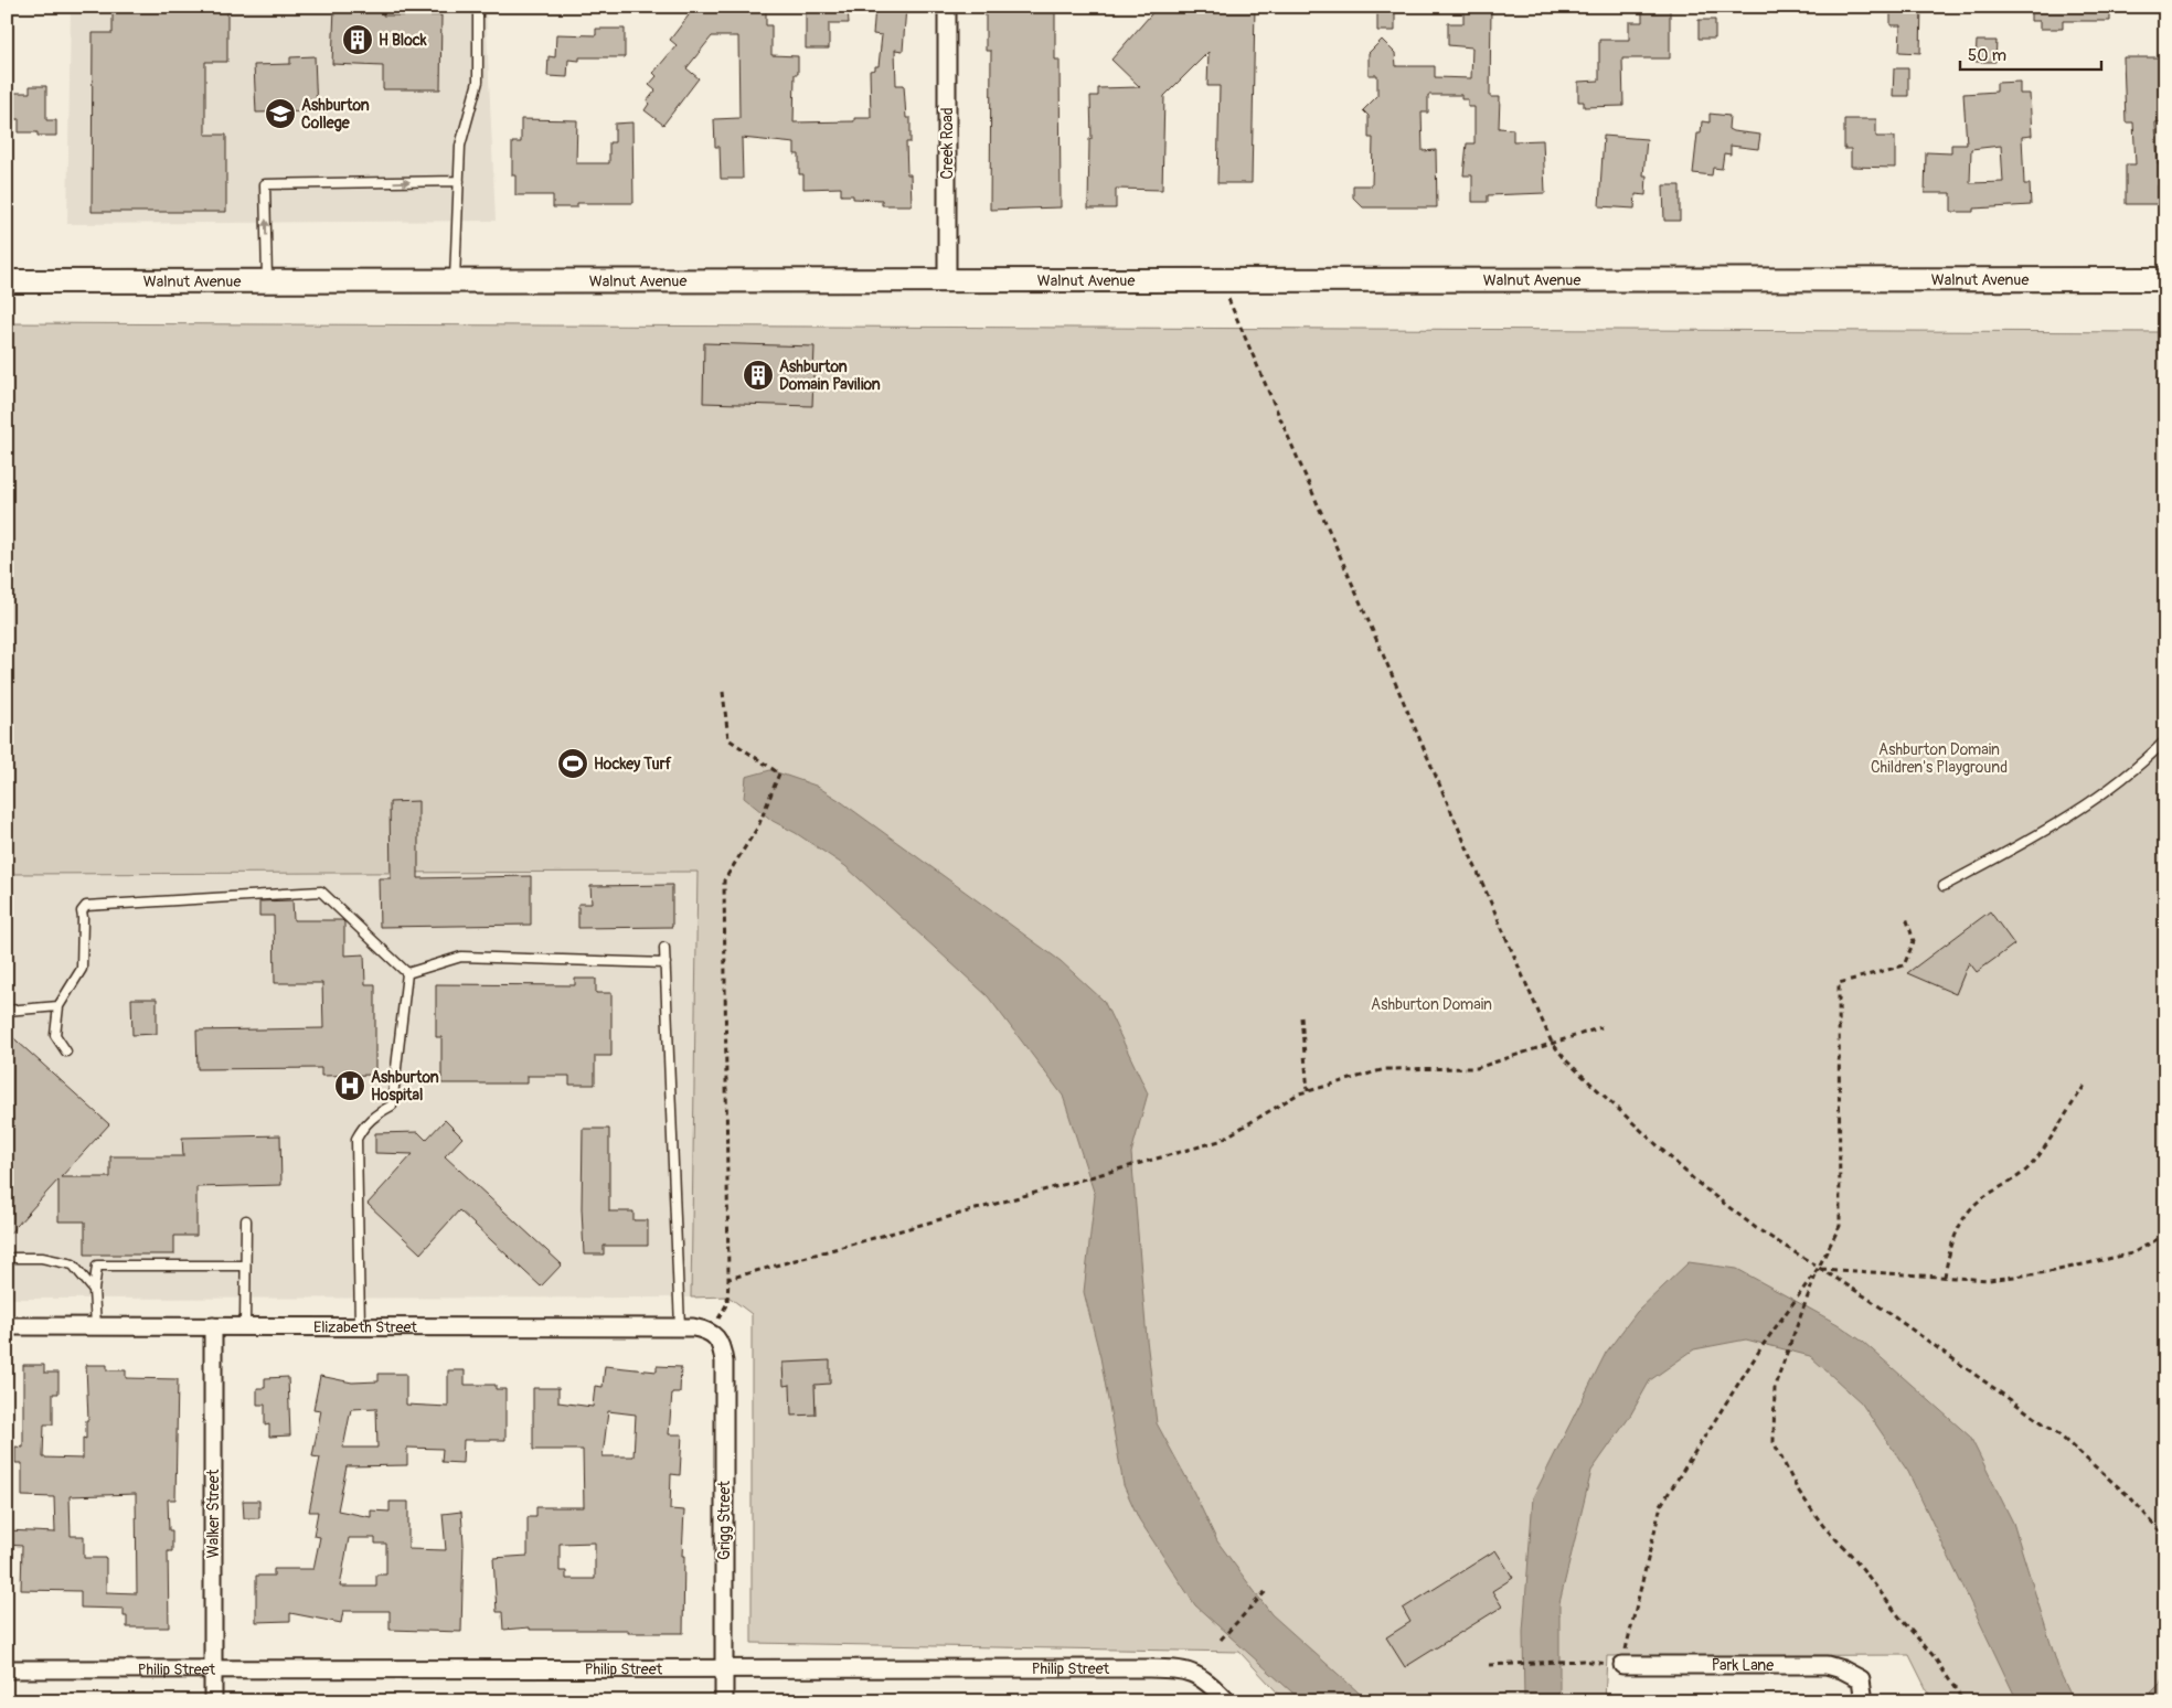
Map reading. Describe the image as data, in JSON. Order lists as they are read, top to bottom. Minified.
{"streets":{"main road":["Walnut Avenue"],"street":["Creek Road","Elizabeth Street","Walker Street","Grigg Street","Park Lane","Philip Street"]},"crossings":[["Creek Road","Walnut Avenue"],["Elizabeth Street","Walker Street"],["Elizabeth Street","Grigg Street"],["Walker Street","Philip Street"],["Grigg Street","Philip Street"]],"parks":["Ashburton Domain Children's Playground","Ashburton Domain"],"places":{"building":["H Block","Ashburton Domain Pavilion"],"school or university":["Ashburton College"],"sports":["Hockey Turf"],"hospital":["Ashburton Hospital"]},"scale_bar":"50 m"}
